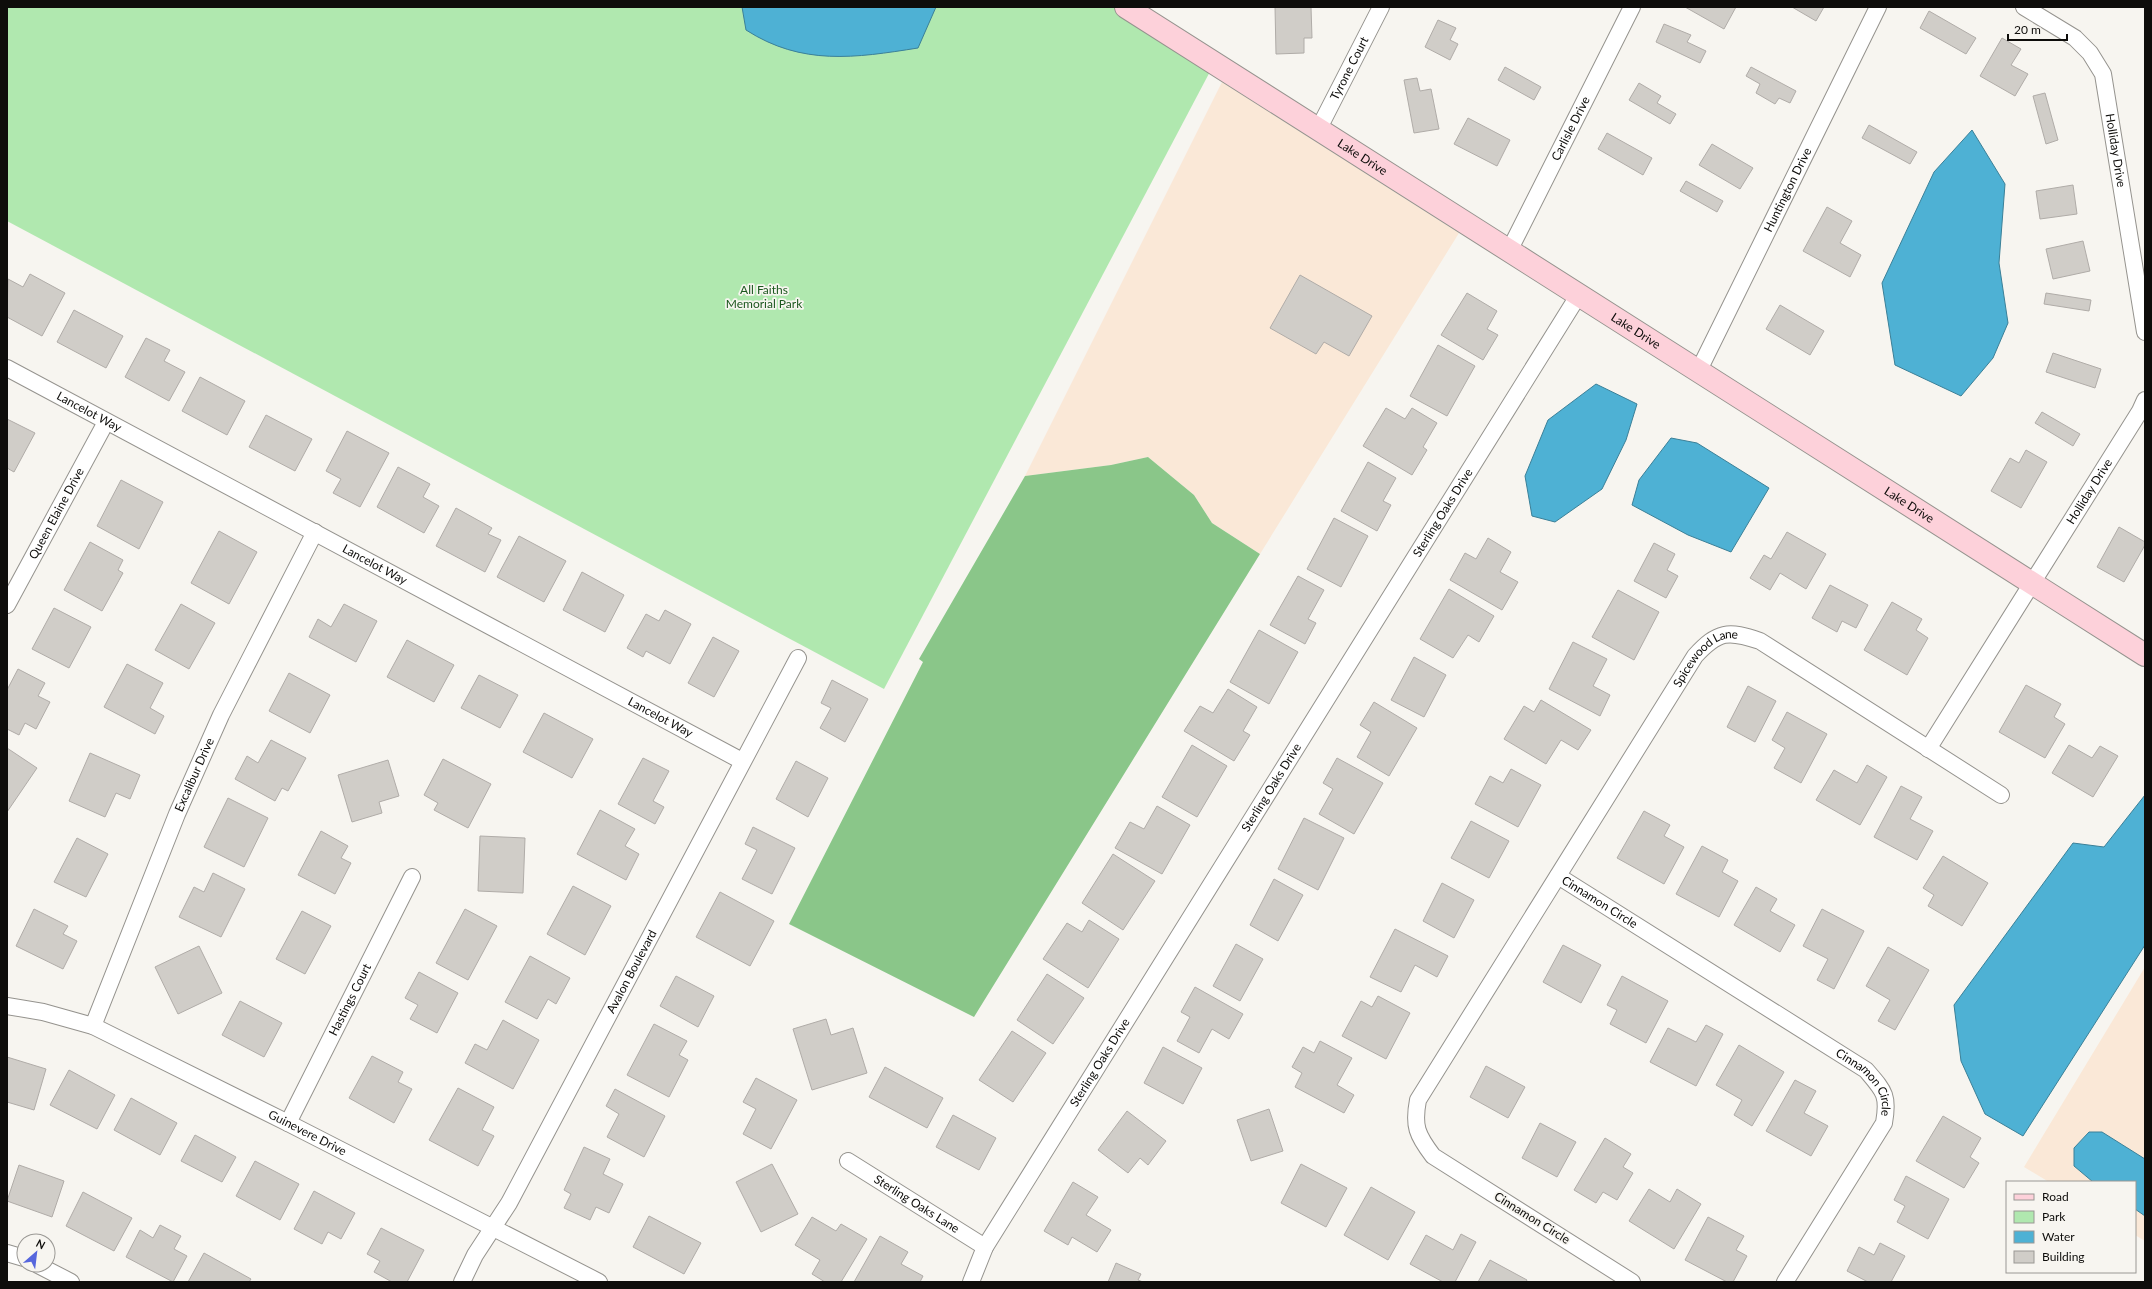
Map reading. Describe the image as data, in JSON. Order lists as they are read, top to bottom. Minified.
{"streets":{"street":["Tyrone Court","Carlisle Drive","Holliday Drive","Lake Drive","Huntington Drive","Lancelot Way","Sterling Oaks Drive","Queen Elaine Drive","Spicewood Lane","Excalibur Drive","Cinnamon Circle","Avalon Boulevard","Hastings Court","Guinevere Drive","Sterling Oaks Lane"]},"crossings":[["Tyrone Court","Lake Drive"],["Carlisle Drive","Lake Drive"],["Holliday Drive","Lake Drive"],["Lake Drive","Huntington Drive"],["Lake Drive","Sterling Oaks Drive"],["Lancelot Way","Queen Elaine Drive"],["Lancelot Way","Excalibur Drive"],["Lancelot Way","Avalon Boulevard"],["Sterling Oaks Drive","Sterling Oaks Lane"],["Spicewood Lane","Cinnamon Circle"],["Excalibur Drive","Guinevere Drive"],["Avalon Boulevard","Guinevere Drive"],["Hastings Court","Guinevere Drive"]],"parks":["All Faiths Memorial Park"],"legend":["Road","Park","Water","Building"],"scale_bar":"20 m","north":"top right"}
